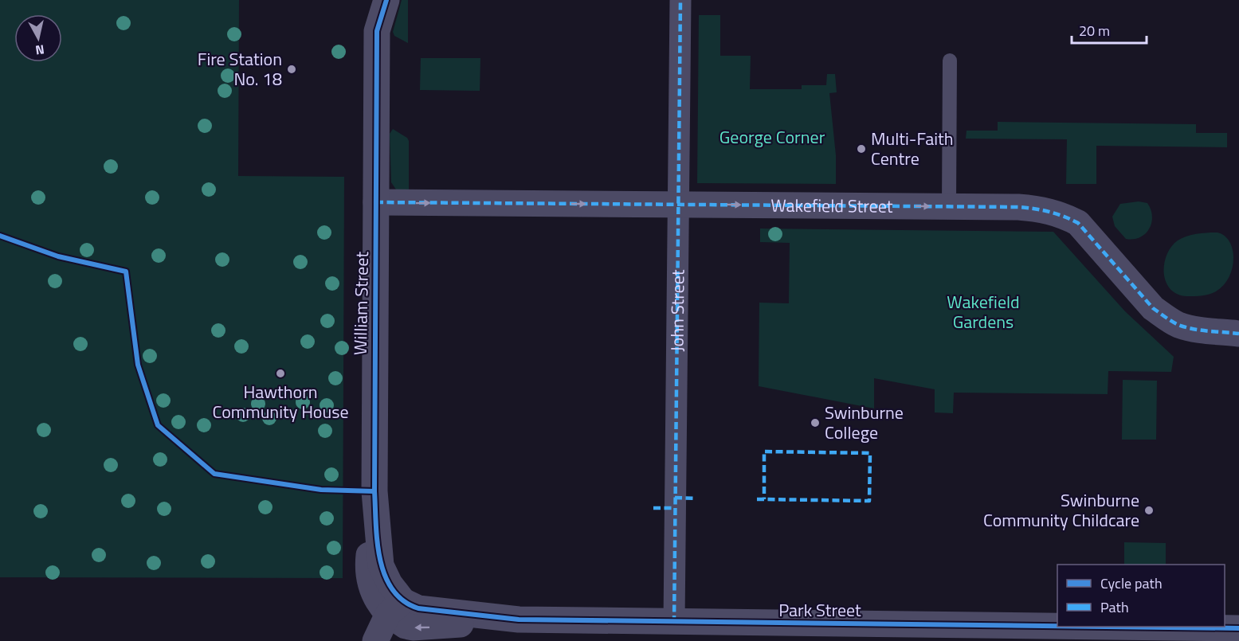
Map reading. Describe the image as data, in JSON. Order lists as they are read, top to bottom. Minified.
{"streets":{"street":["Wakefield Street","William Street","John Street","Park Street"]},"crossings":[["Wakefield Street","William Street"],["Wakefield Street","John Street"],["William Street","Park Street"],["John Street","Park Street"]],"one_way":["Wakefield Street"],"parks":["George Corner","Wakefield Gardens"],"places":["Fire Station No. 18","Multi-Faith Centre","Hawthorn Community House","Swinburne College","Swinburne Community Childcare"],"legend":["Cycle path","Path"],"scale_bar":"20 m","north":"bottom"}
